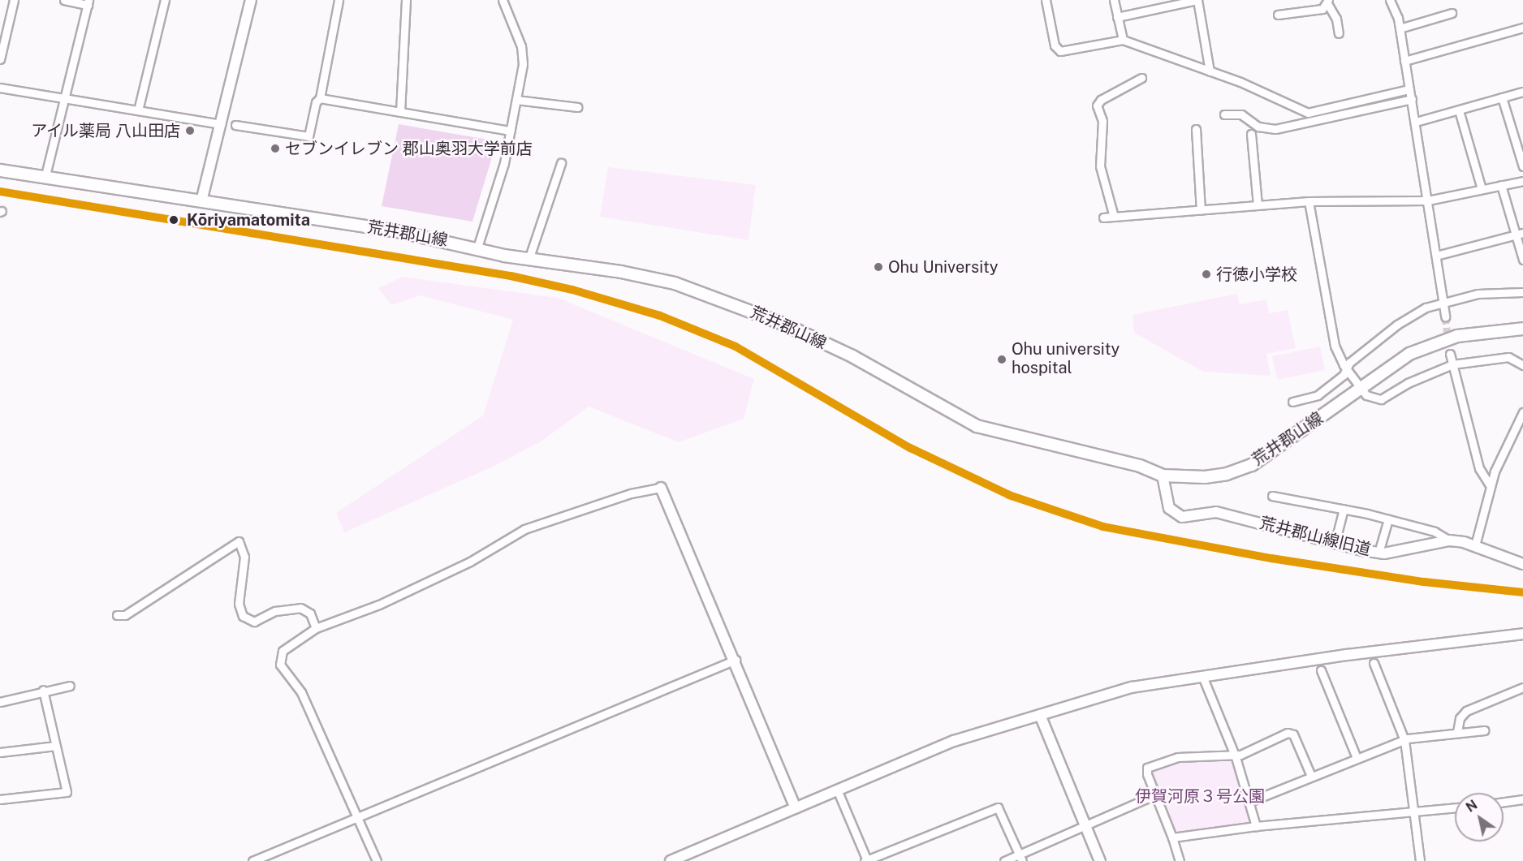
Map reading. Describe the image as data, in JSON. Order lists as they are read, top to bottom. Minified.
{"streets":{"main road":["荒井郡山線"],"street":["荒井郡山線旧道"]},"crossings":[["荒井郡山線","荒井郡山線旧道"]],"parks":["伊賀河原３号公園"],"places":["アイル薬局 八山田店","セブンイレブン 郡山奥羽大学前店","Kōriyamatomita","Ohu University","行徳小学校","Ohu university hospital"],"north":"top left"}
